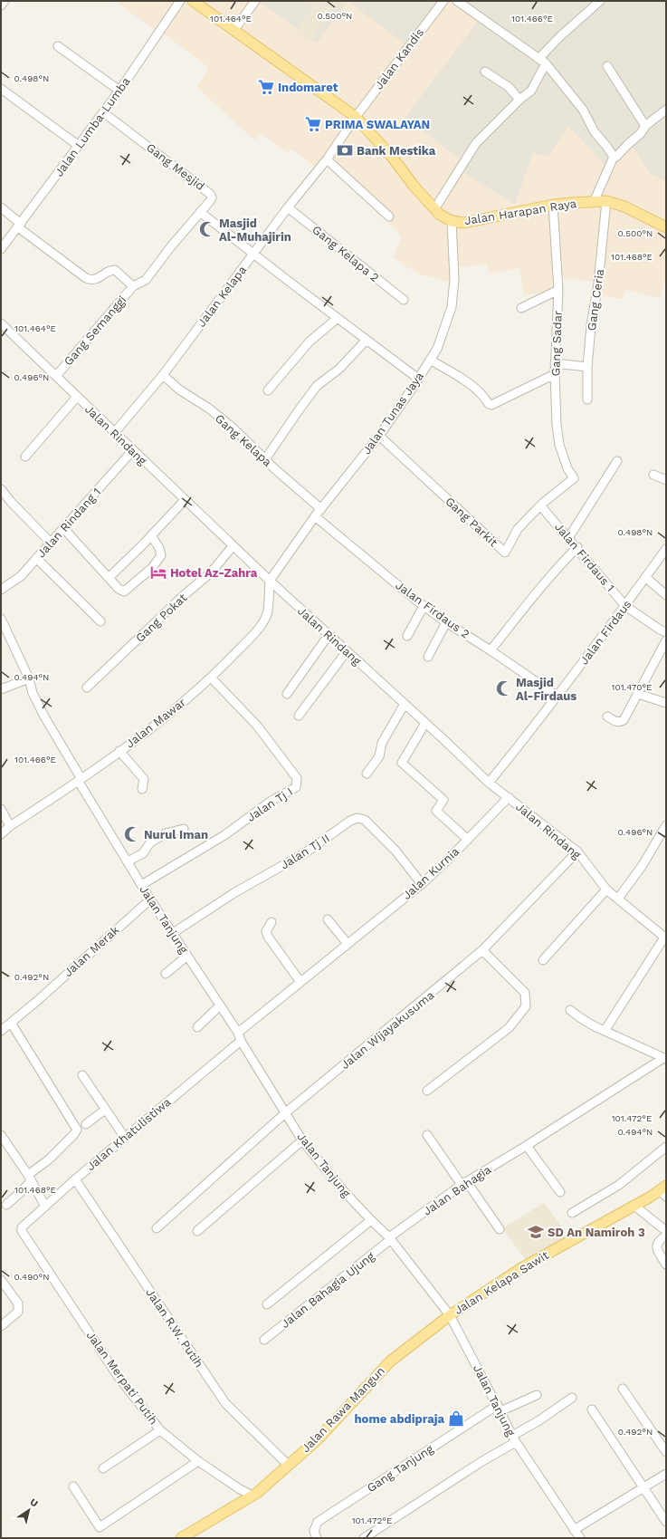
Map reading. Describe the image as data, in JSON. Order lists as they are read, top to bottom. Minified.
{"streets":{"main road":["Jalan Harapan Raya","Jalan Kelapa Sawit","Jalan Rawa Mangun"],"street":["Jalan Kandis","Jalan Lumba-Lumba","Gang Mesjid","Gang Kelapa 2","Jalan Kelapa","Gang Ceria","Gang Semanggi","Gang Sadar","Jalan Tunas Jaya","Jalan Rindang","Gang Kelapa","Gang Parkit","Jalan Rindang 1","Jalan Firdaus 1","Jalan Firdaus 2","Gang Pokat","Jalan Firdaus","Jalan Mawar","Jalan Tj I","Jalan Tj II","Jalan Kurnia","Jalan Tanjung","Jalan Merak","Jalan Wijayakusuma","Jalan Khatulistiwa","Jalan Bahagia","Jalan Bahagia Ujung","Jalan R.W. Putih","Jalan Merpati Putih","Gang Tanjung"]},"crossings":[["Jalan Kandis","Jalan Harapan Raya"],["Jalan Kandis","Jalan Kelapa"],["Jalan Lumba-Lumba","Gang Mesjid"],["Jalan Lumba-Lumba","Gang Semanggi"],["Gang Mesjid","Gang Semanggi"],["Jalan Harapan Raya","Jalan Kelapa"],["Jalan Harapan Raya","Gang Ceria"],["Jalan Harapan Raya","Gang Sadar"],["Jalan Harapan Raya","Jalan Tunas Jaya"],["Gang Kelapa 2","Jalan Kelapa"],["Jalan Kelapa","Jalan Rindang"],["Jalan Kelapa","Gang Kelapa"],["Gang Semanggi","Jalan Rindang"],["Gang Sadar","Gang Parkit"],["Jalan Tunas Jaya","Jalan Rindang"],["Jalan Tunas Jaya","Gang Kelapa"],["Jalan Tunas Jaya","Gang Parkit"],["Jalan Tunas Jaya","Jalan Firdaus 2"],["Jalan Tunas Jaya","Jalan Mawar"],["Jalan Rindang","Jalan Rindang 1"],["Jalan Rindang","Gang Pokat"],["Jalan Rindang","Jalan Firdaus"],["Jalan Rindang","Jalan Mawar"],["Jalan Rindang","Jalan Kurnia"],["Jalan Rindang","Jalan Wijayakusuma"],["Gang Parkit","Jalan Firdaus 1"],["Jalan Firdaus 1","Jalan Firdaus"],["Jalan Firdaus 2","Jalan Firdaus"],["Jalan Mawar","Jalan Tj I"],["Jalan Mawar","Jalan Tanjung"],["Jalan Tj I","Jalan Tanjung"],["Jalan Tj II","Jalan Kurnia"],["Jalan Tj II","Jalan Tanjung"],["Jalan Kurnia","Jalan Tanjung"],["Jalan Kurnia","Jalan Khatulistiwa"],["Jalan Tanjung","Jalan Merak"],["Jalan Tanjung","Jalan Wijayakusuma"],["Jalan Tanjung","Jalan Khatulistiwa"],["Jalan Tanjung","Jalan Bahagia"],["Jalan Tanjung","Jalan Kelapa Sawit"],["Jalan Tanjung","Jalan Bahagia Ujung"],["Jalan Tanjung","Jalan Rawa Mangun"],["Jalan Tanjung","Gang Tanjung"],["Jalan Khatulistiwa","Jalan R.W. Putih"],["Jalan Khatulistiwa","Jalan Merpati Putih"],["Jalan Bahagia","Jalan Bahagia Ujung"],["Jalan Kelapa Sawit","Jalan Rawa Mangun"],["Jalan R.W. Putih","Jalan Rawa Mangun"],["Jalan Merpati Putih","Jalan Rawa Mangun"]],"places":{"supermarket":["Indomaret","PRIMA SWALAYAN"],"bank":["Bank Mestika"],"mosque":["Masjid Al-Muhajirin","Masjid Al-Firdaus","Nurul Iman"],"hotel":["Hotel Az-Zahra"],"school or university":["SD An Namiroh 3"],"shop":["home abdipraja"]},"north":"top right","coordinates":["0.500°N","101.464°E","101.466°E","0.498°N","101.468°E","0.496°N","0.494°N","101.470°E","0.492°N","101.472°E","0.490°N"]}
